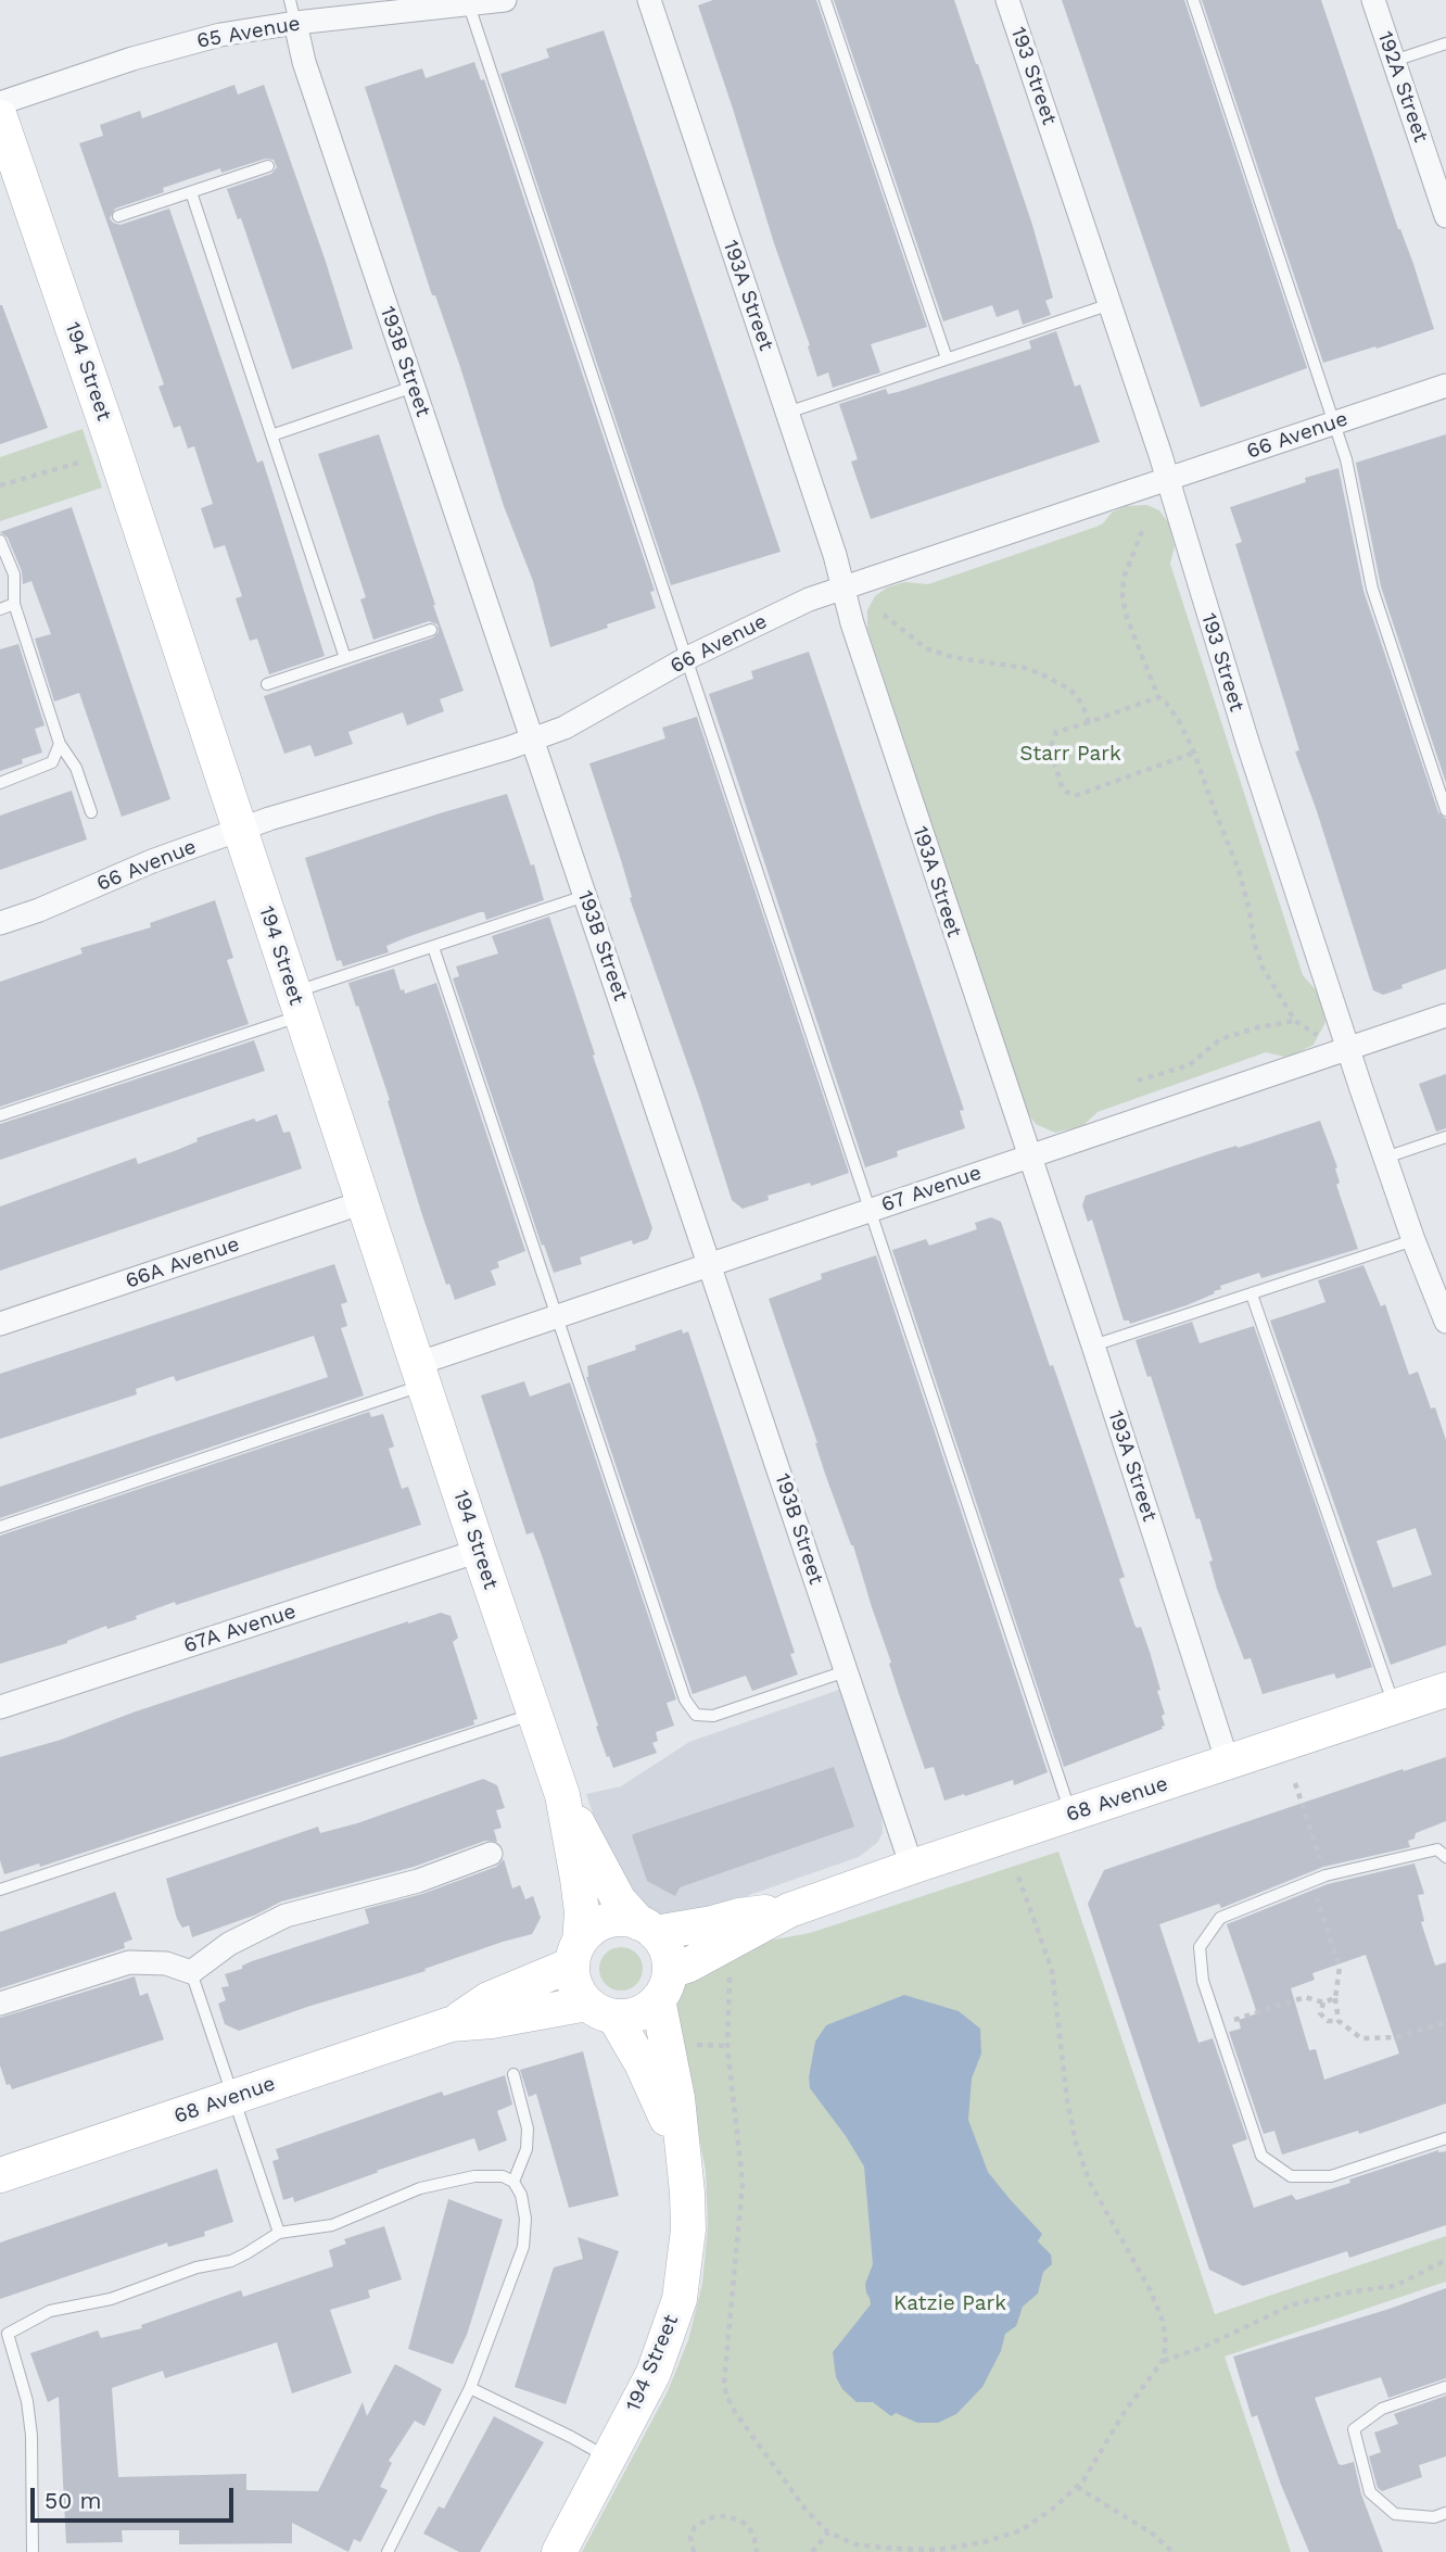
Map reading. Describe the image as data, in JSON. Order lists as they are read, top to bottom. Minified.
{"streets":{"street":["65 Avenue","193 Street","192A Street","193A Street","193B Street","194 Street","66 Avenue","67 Avenue","66A Avenue","67A Avenue","68 Avenue"]},"crossings":[["65 Avenue","193B Street"],["193 Street","66 Avenue"],["193 Street","67 Avenue"],["193A Street","66 Avenue"],["193A Street","67 Avenue"],["193A Street","68 Avenue"],["193B Street","66 Avenue"],["193B Street","67 Avenue"],["193B Street","68 Avenue"],["194 Street","66 Avenue"],["194 Street","67 Avenue"],["194 Street","66A Avenue"],["194 Street","67A Avenue"],["194 Street","68 Avenue"]],"parks":["Starr Park","Katzie Park"],"scale_bar":"50 m"}
